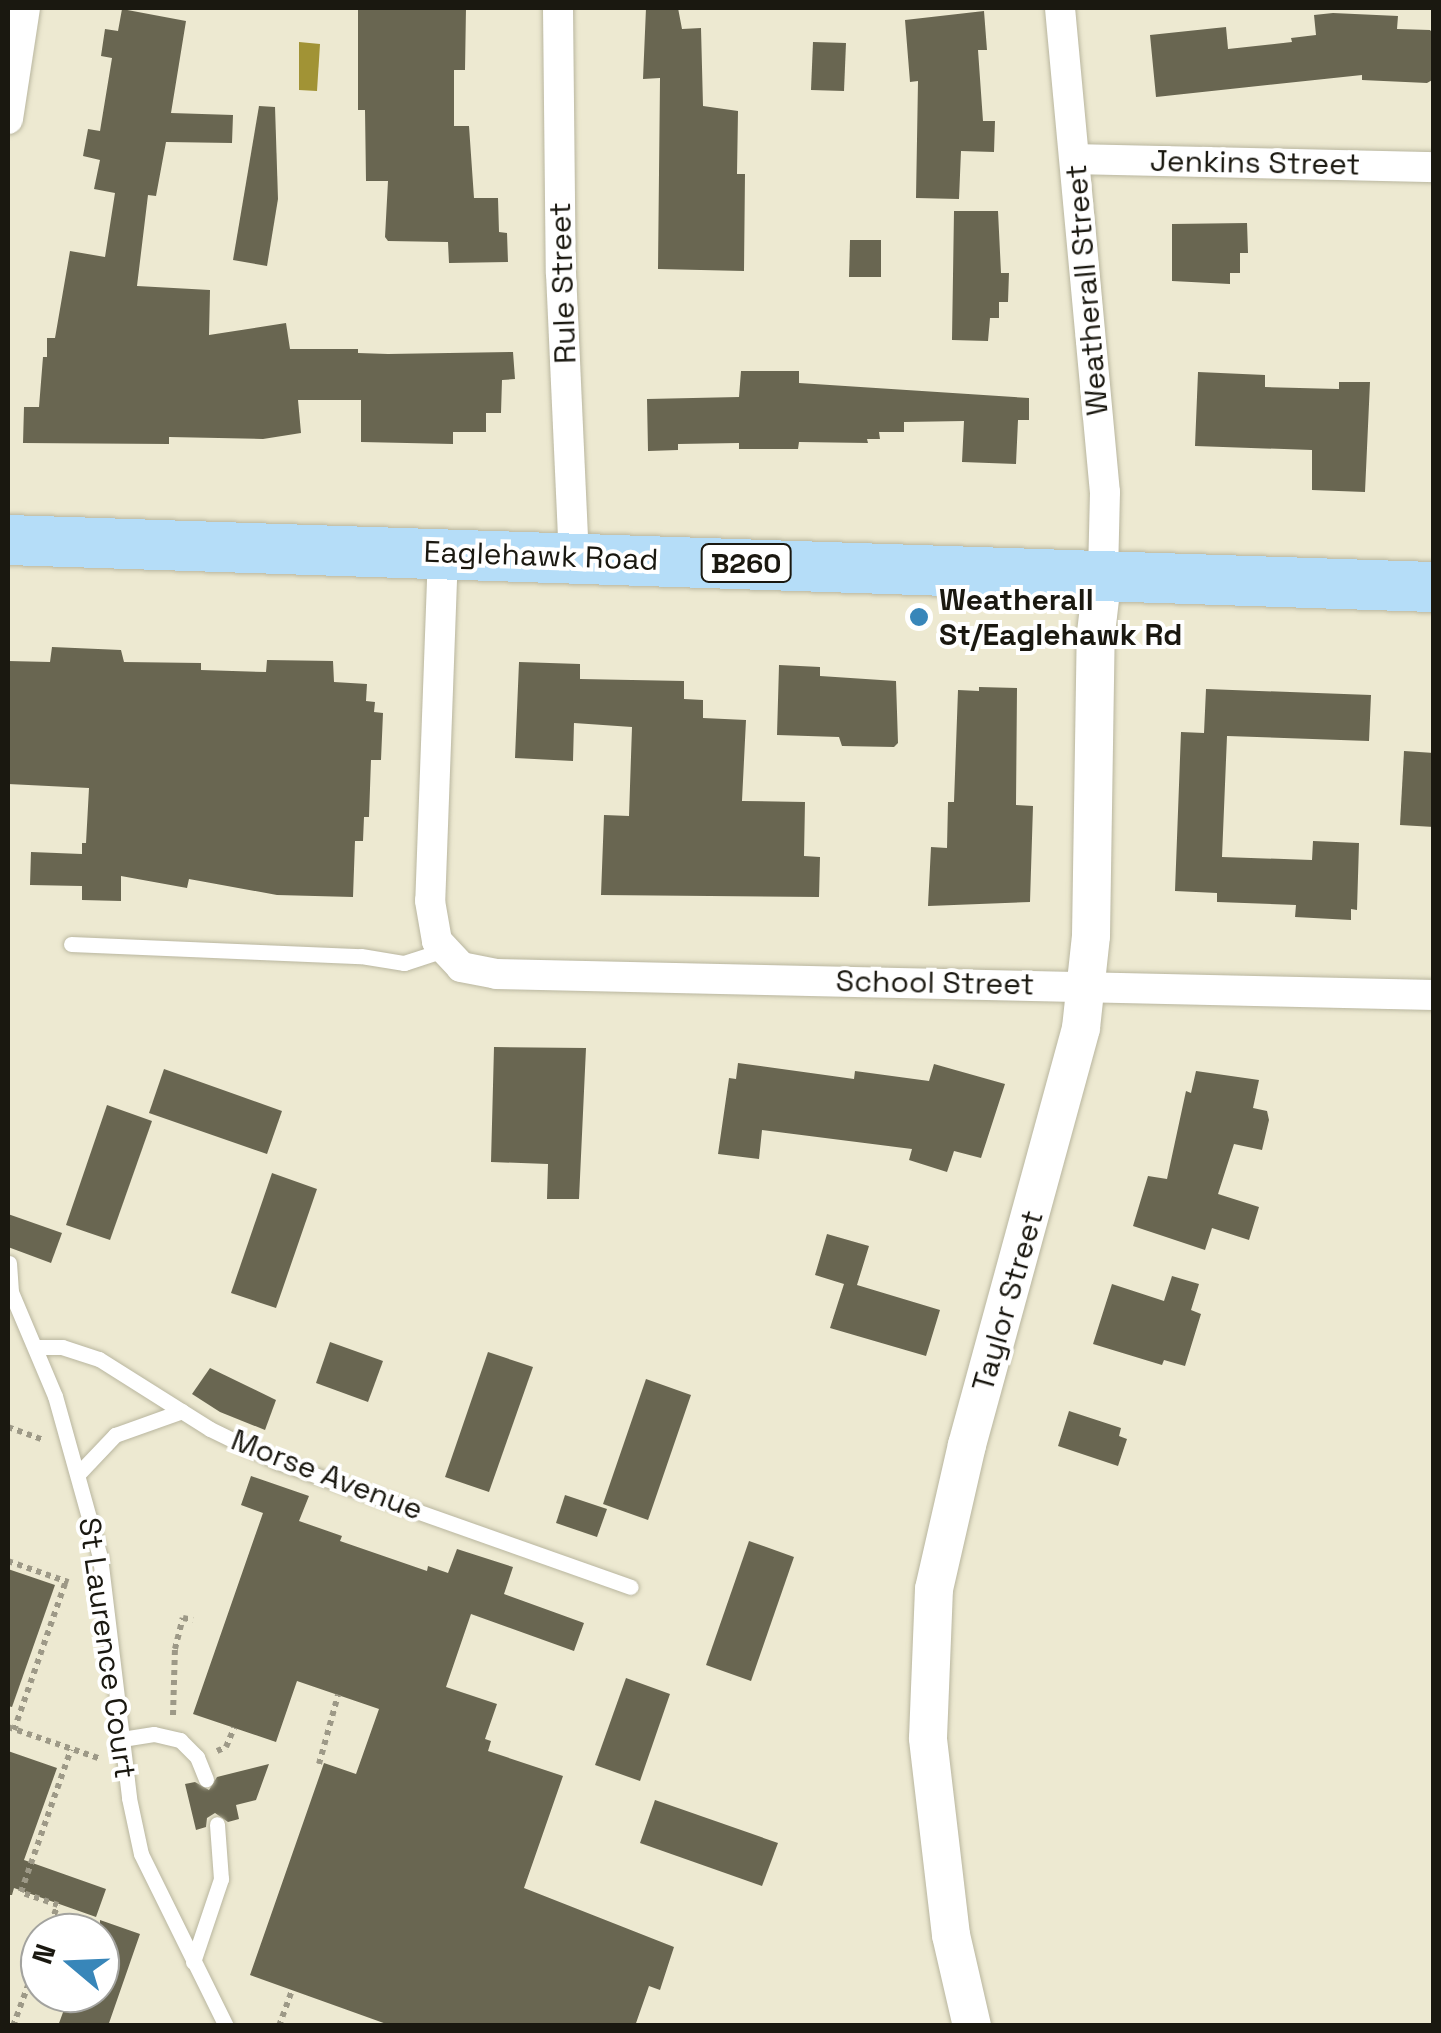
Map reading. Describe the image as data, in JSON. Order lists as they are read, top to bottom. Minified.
{"streets":{"main road":["Eaglehawk Road","B260"],"street":["Jenkins Street","Rule Street","Weatherall Street","School Street","Taylor Street"],"lane":["Morse Avenue","St Laurence Court"]},"crossings":[["Jenkins Street","Weatherall Street"],["Rule Street","Eaglehawk Road"],["Weatherall Street","Eaglehawk Road"],["Weatherall Street","Taylor Street"],["Eaglehawk Road","Taylor Street"],["School Street","Taylor Street"],["Morse Avenue","St Laurence Court"]],"places":["Weatherall St/Eaglehawk Rd"],"north":"left"}
